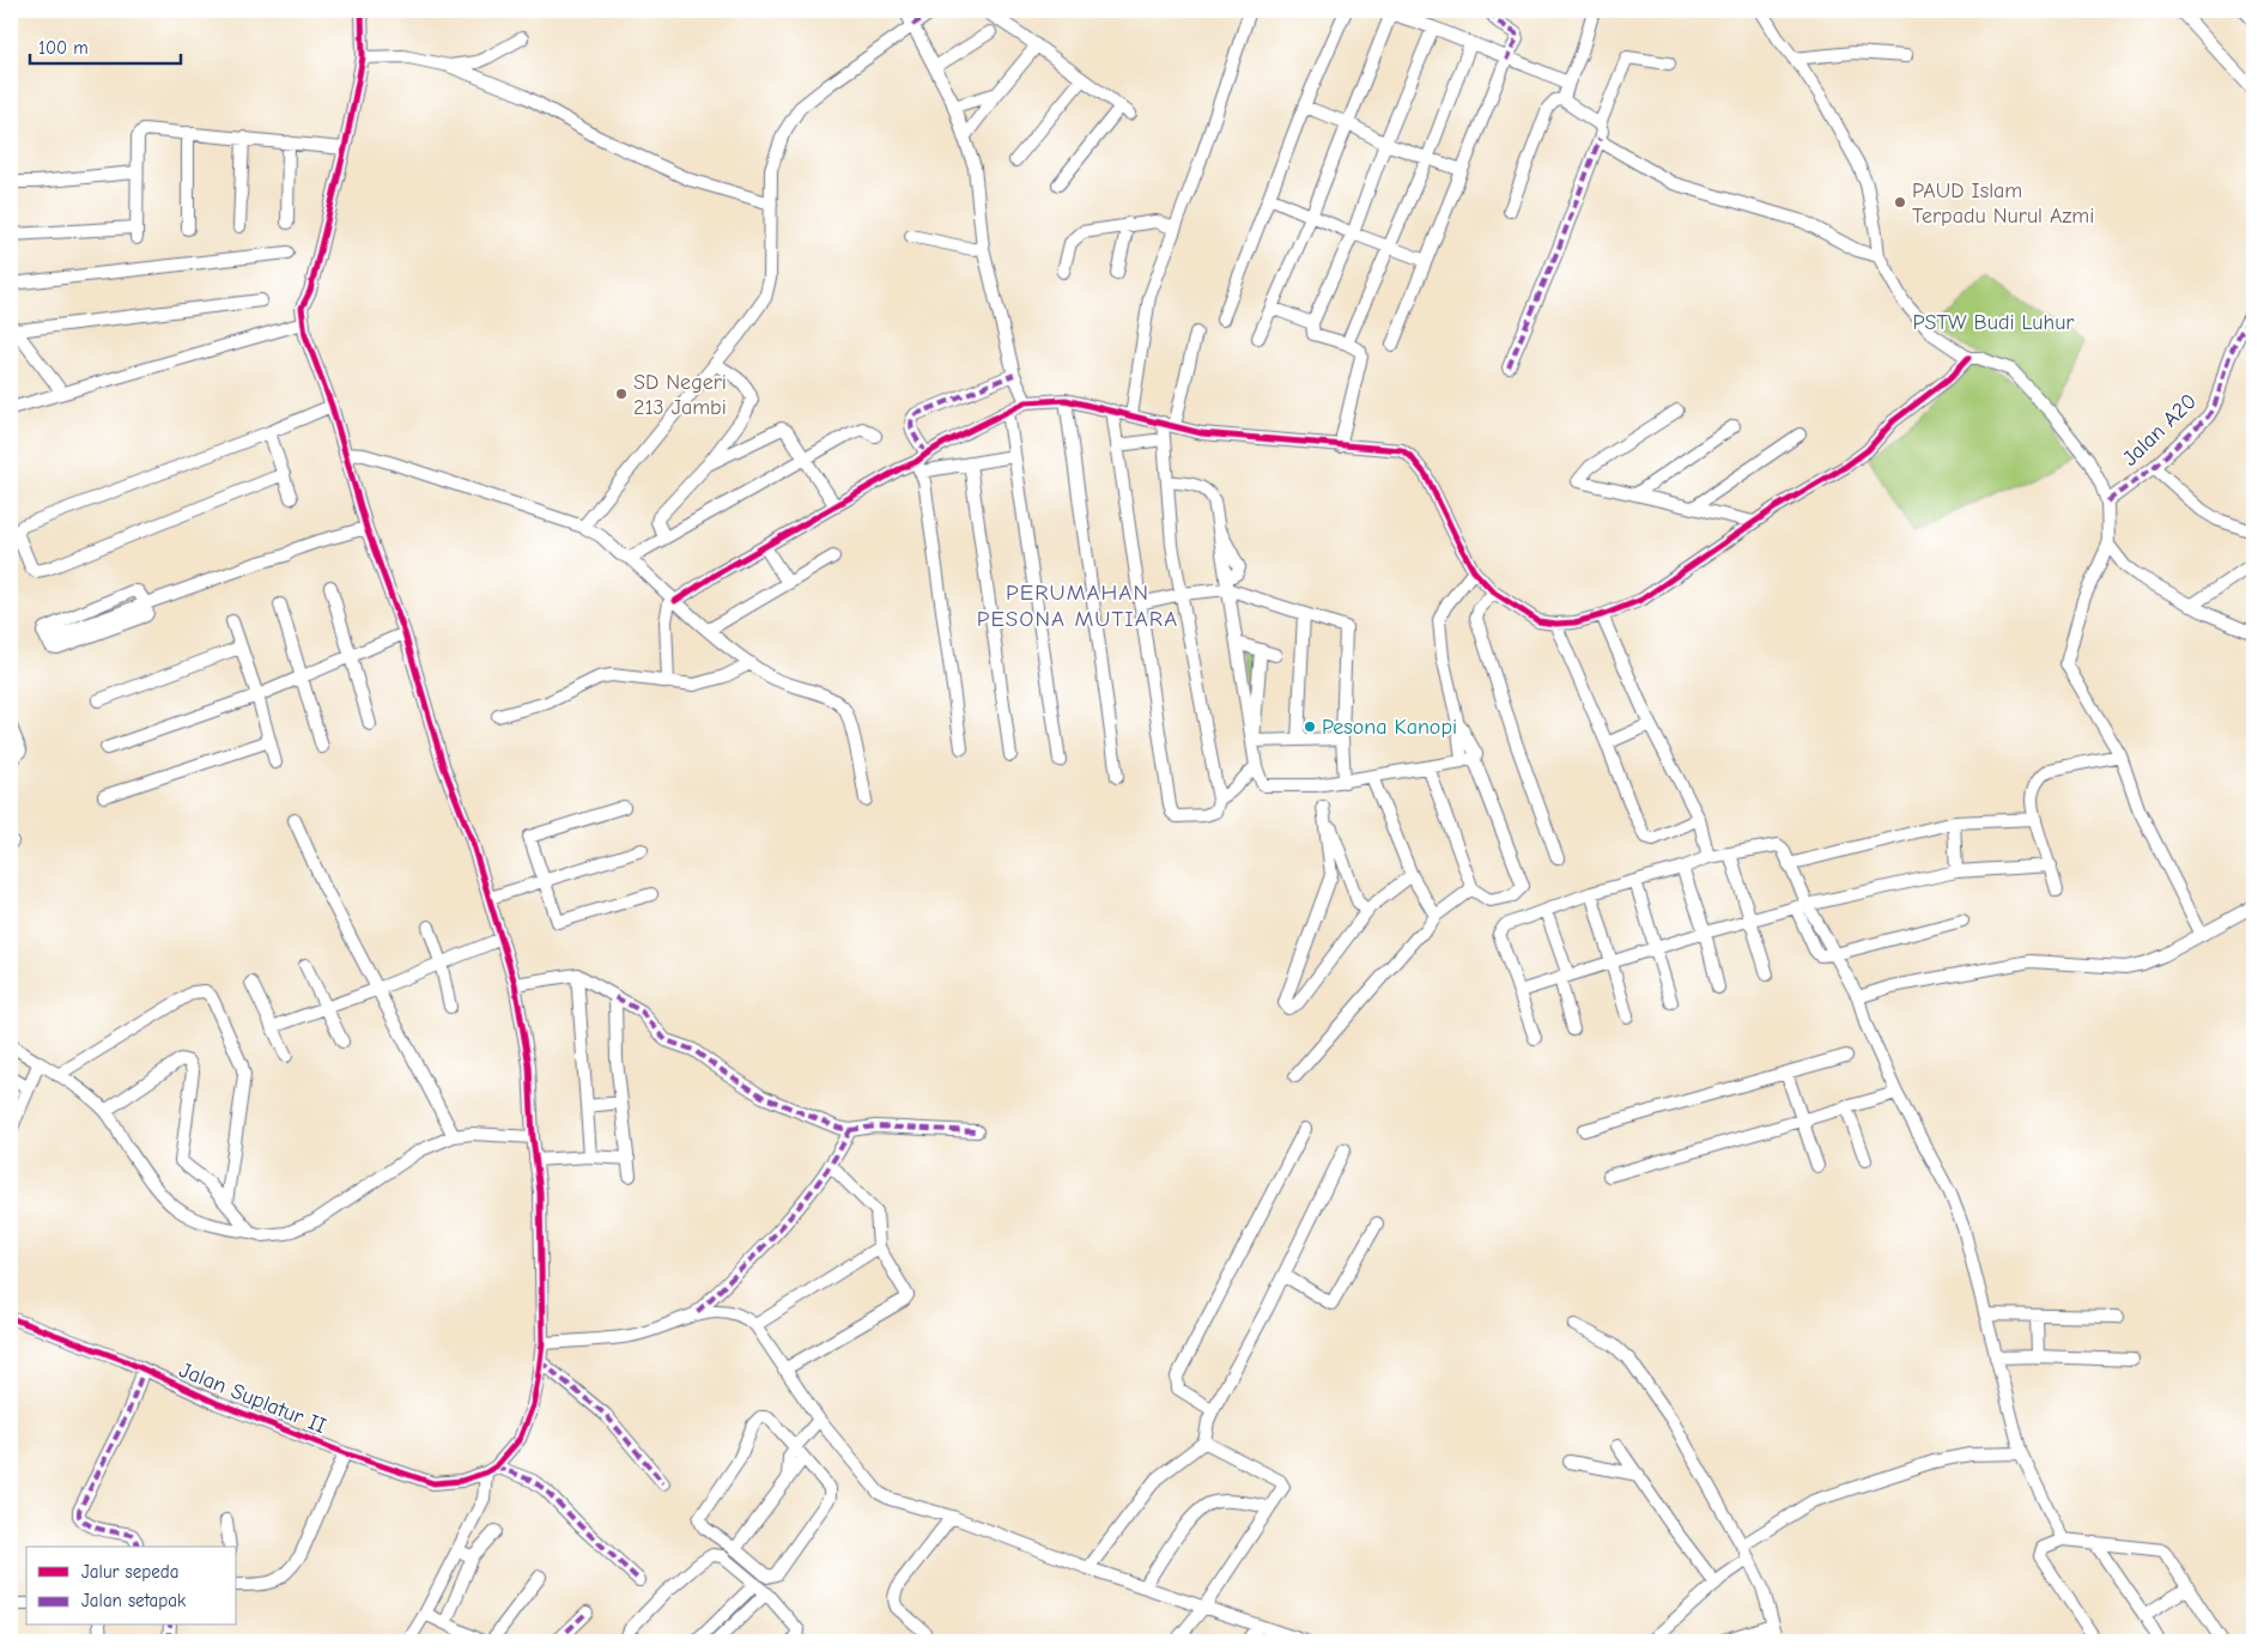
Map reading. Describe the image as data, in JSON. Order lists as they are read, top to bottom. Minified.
{"streets":{"street":["Jalan A20","Jalan Suplatur II"]},"districts":["PERUMAHAN PESONA MUTIARA"],"parks":["PSTW Budi Luhur"],"places":["PAUD Islam Terpadu Nurul Azmi","SD Negeri 213 Jambi","Pesona Kanopi"],"legend":["Jalur sepeda","Jalan setapak"],"scale_bar":"100 m"}
